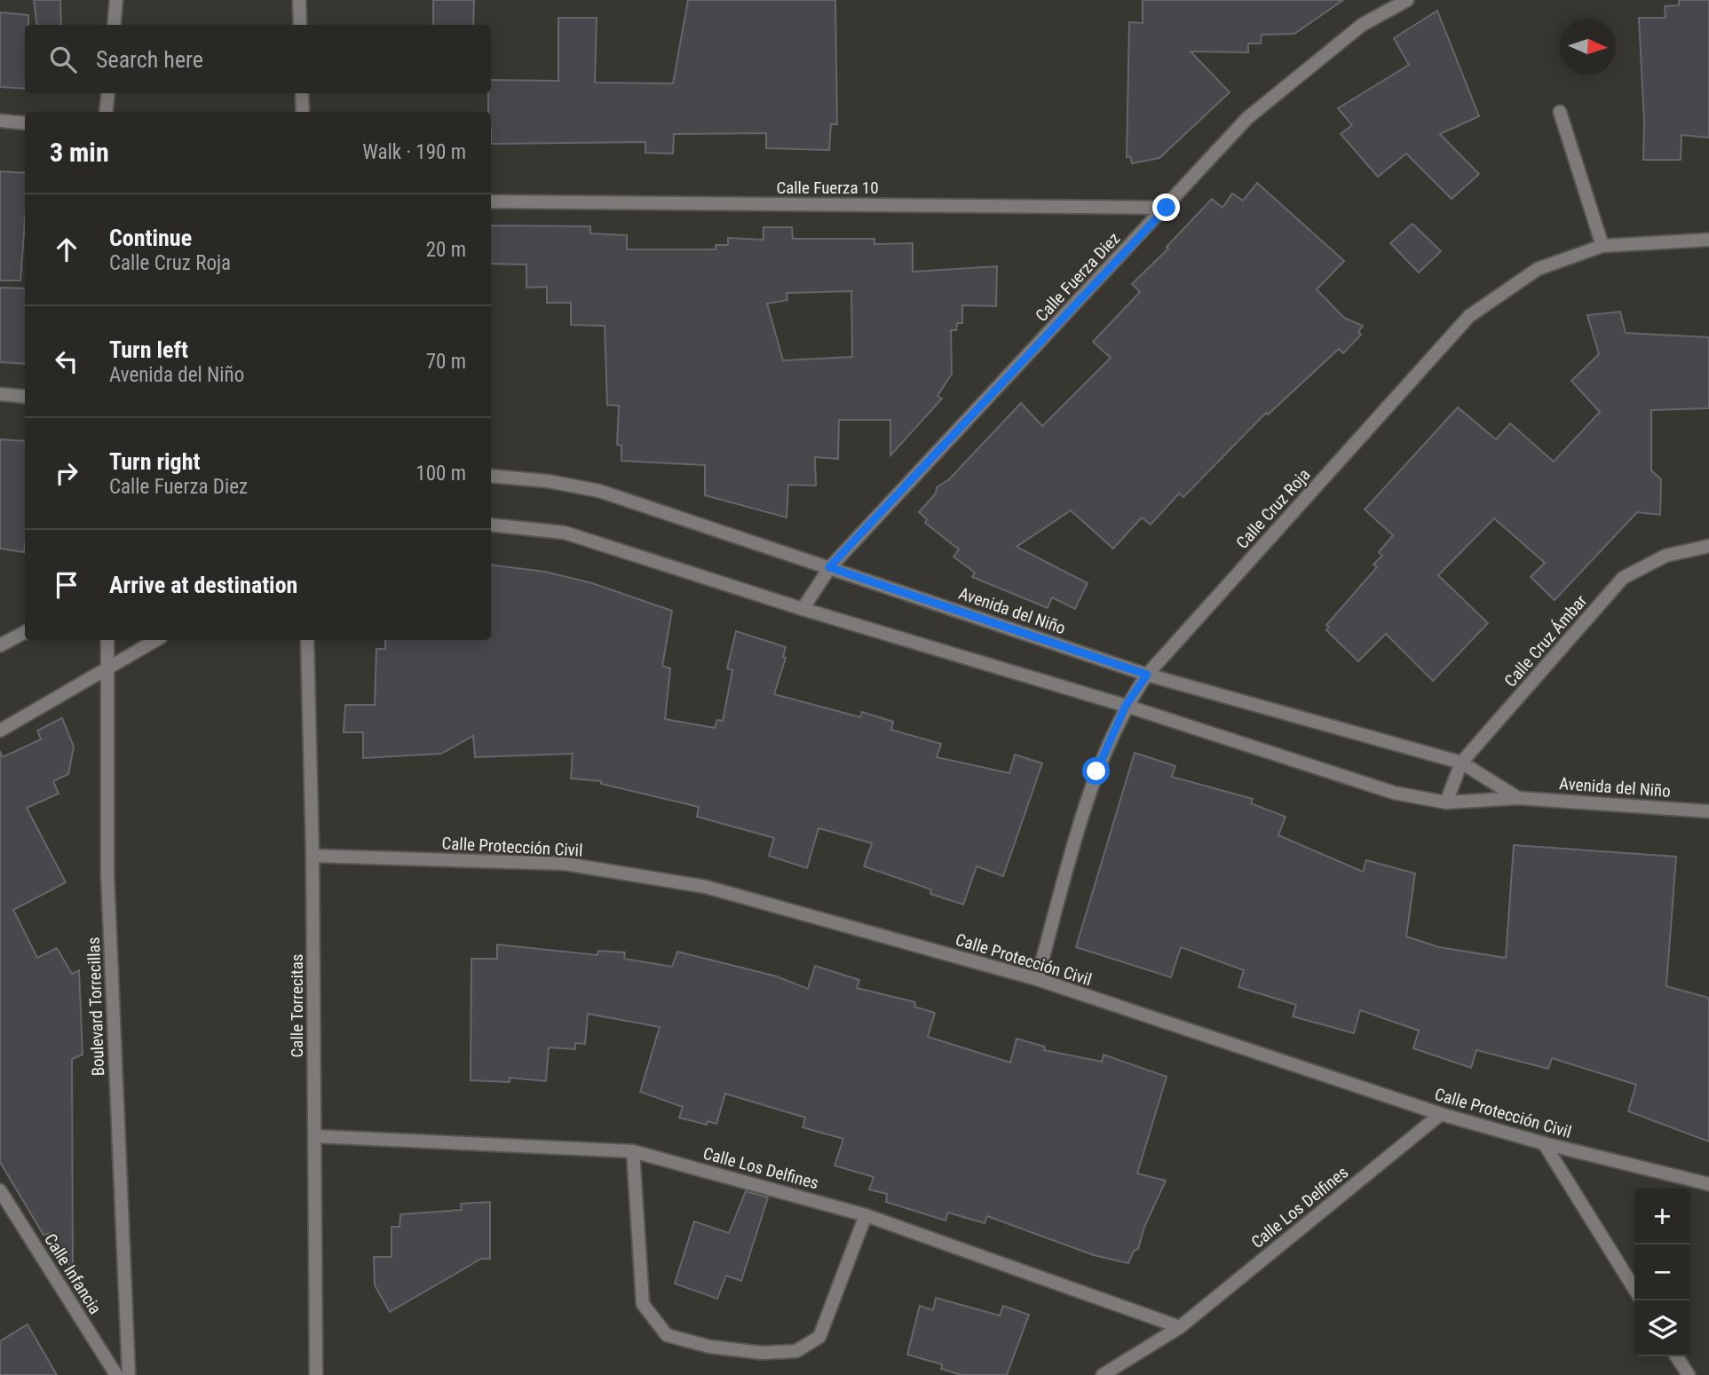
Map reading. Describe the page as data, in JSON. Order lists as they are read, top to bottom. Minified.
{"streets":{"street":["Calle Fuerza 10","Calle Fuerza Diez","Calle Cruz Roja","Avenida del Niño","Calle Cruz Ámbar","Calle Protección Civil","Calle Torrecitas","Boulevard Torrecillas","Calle Los Delfines","Calle Infancia"]},"crossings":[["Calle Fuerza 10","Calle Fuerza Diez"],["Calle Fuerza Diez","Avenida del Niño"],["Calle Cruz Roja","Avenida del Niño"],["Calle Cruz Roja","Calle Protección Civil"],["Avenida del Niño","Calle Cruz Ámbar"],["Calle Protección Civil","Calle Torrecitas"],["Calle Protección Civil","Calle Los Delfines"],["Calle Torrecitas","Calle Los Delfines"]],"north":"right","page":{"search":"Search here","heading":["3 min","Walk · 190 m"],"list":[["Continue","Calle Cruz Roja","20 m"],["Turn left","Avenida del Niño","70 m"],["Turn right","Calle Fuerza Diez","100 m"],"Arrive at destination"],"map_buttons":["+","−"]}}
